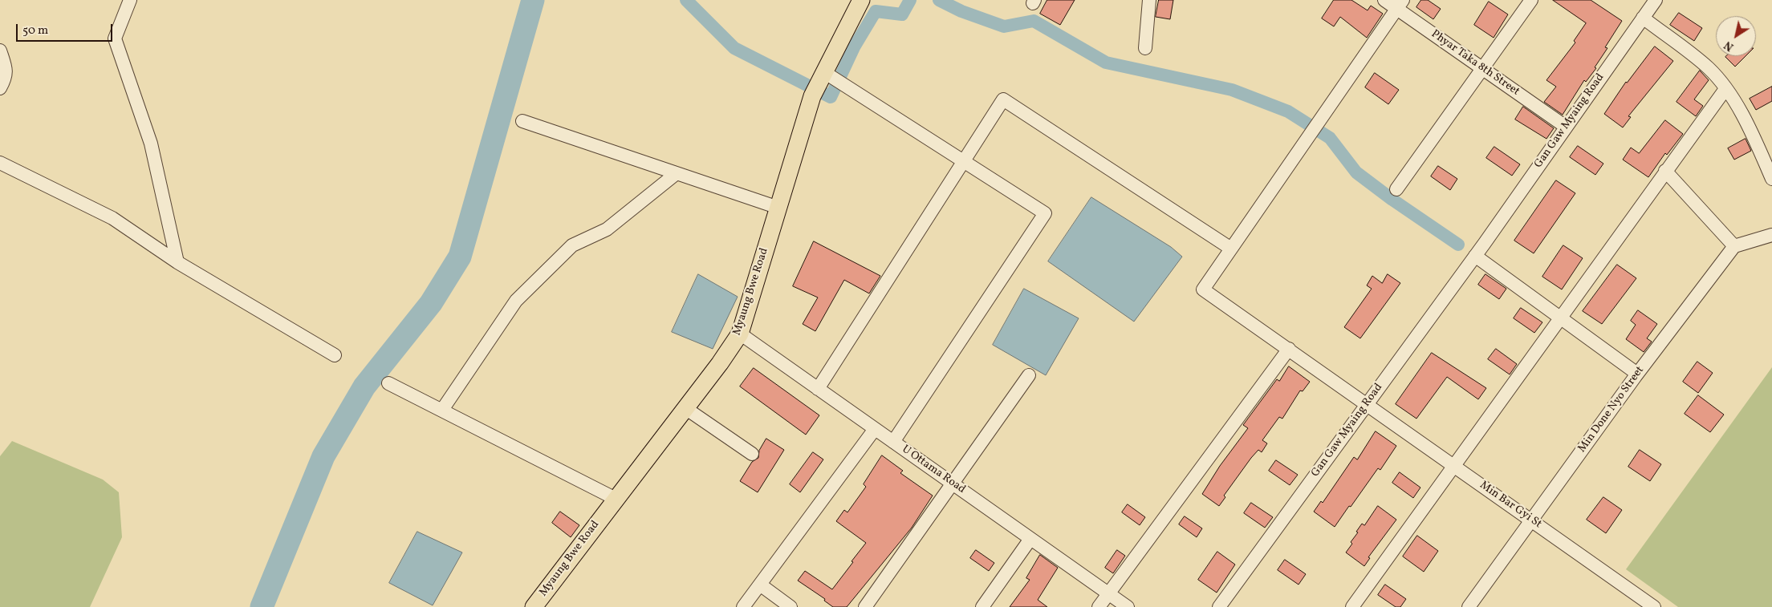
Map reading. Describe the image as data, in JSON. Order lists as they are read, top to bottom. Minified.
{"streets":{"main road":["Myaung Bwe Road"],"street":["Phyar Taka 8th Street","Gan Gaw Myaing Road","Min Done Nyo Street","U Ottama Road","Min Bar Gyi St"]},"crossings":[["Phyar Taka 8th Street","Gan Gaw Myaing Road"],["Gan Gaw Myaing Road","Min Bar Gyi St"],["Myaung Bwe Road","U Ottama Road"],["Min Done Nyo Street","Min Bar Gyi St"]],"scale_bar":"50 m","north":"bottom left"}
